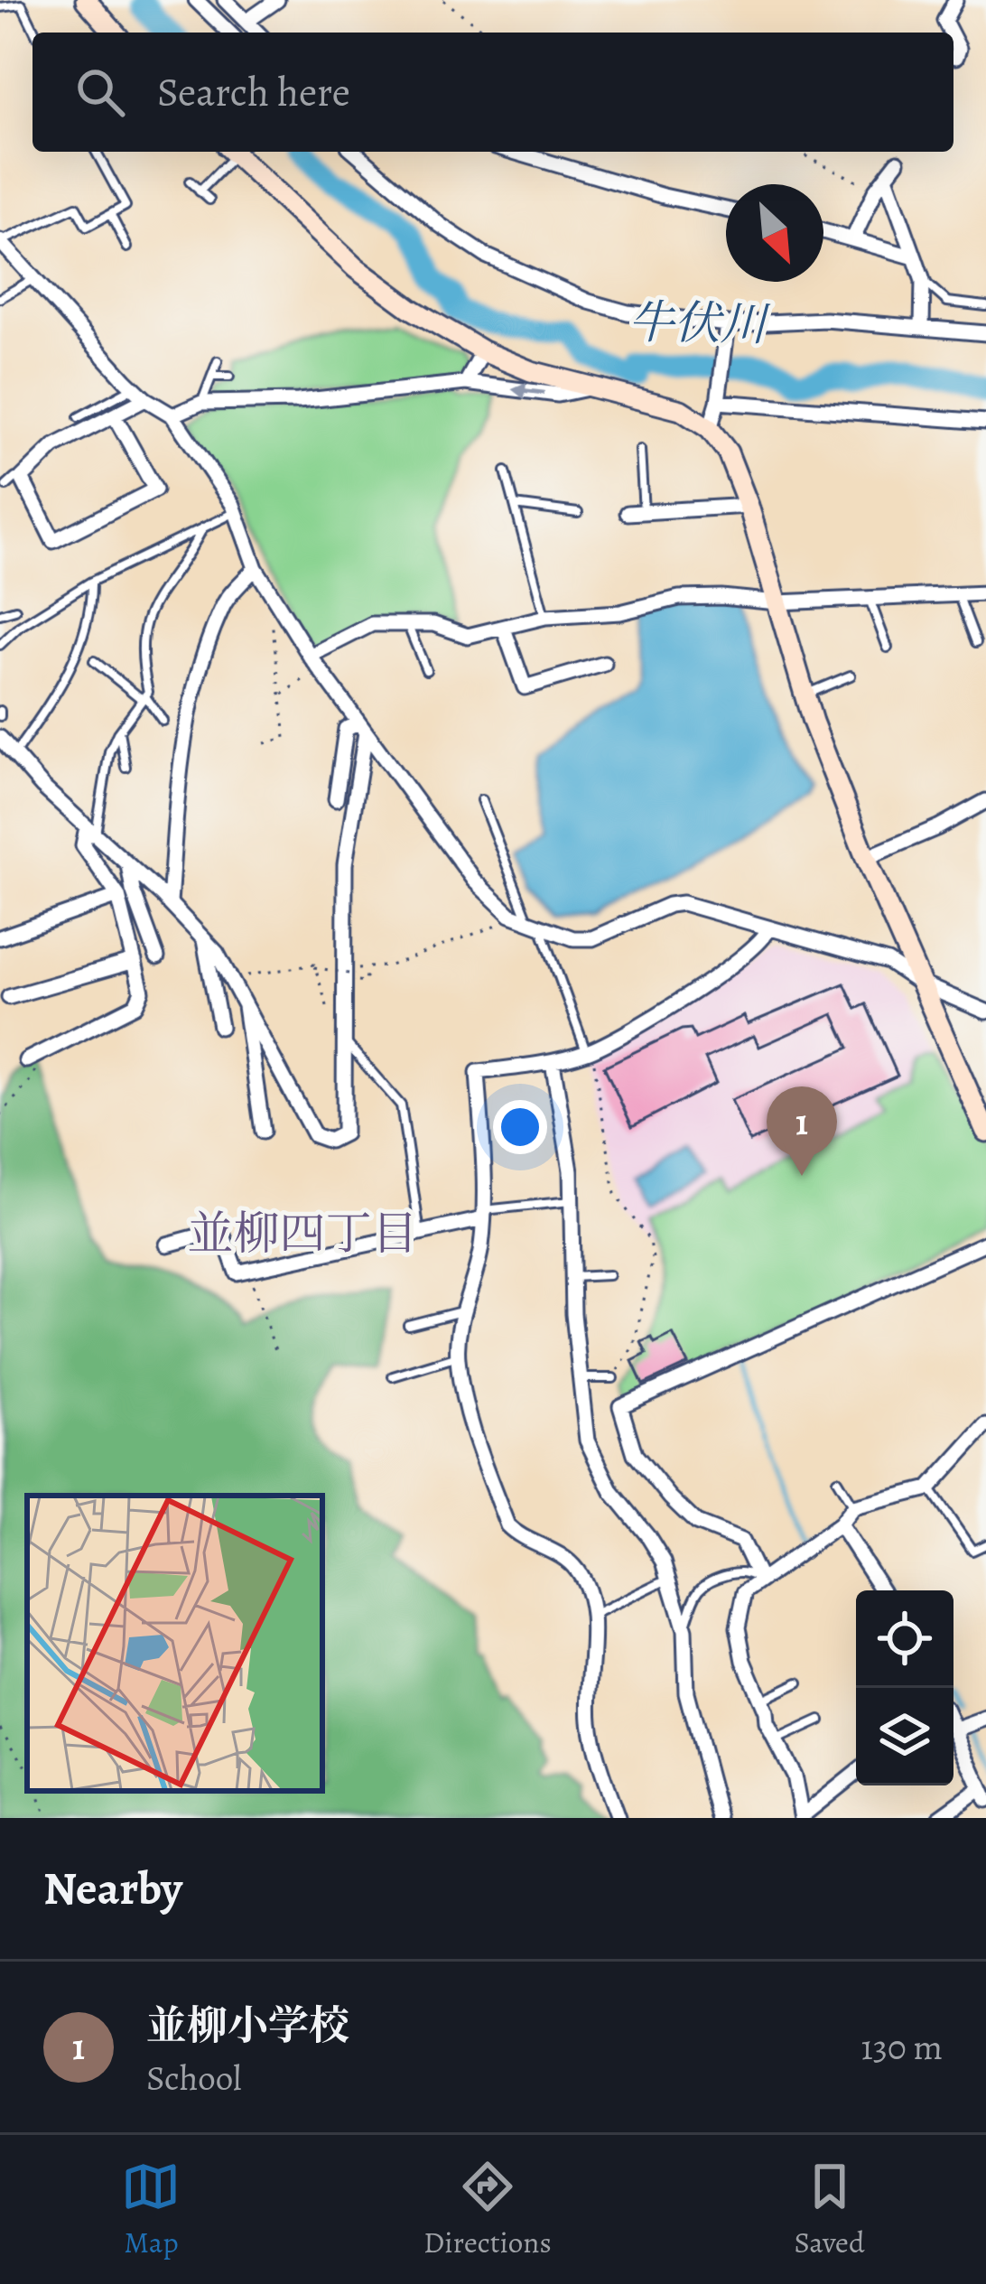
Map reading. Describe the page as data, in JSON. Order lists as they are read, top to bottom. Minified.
{"districts":["並柳四丁目"],"water":["牛伏川"],"north":"bottom right","page":{"search":"Search here","pins":"1","heading":"Nearby","list":[{"mark":"1","name":"並柳小学校","note":"School","value":"130 m"}],"nav":["Map","Directions","Saved"]}}
